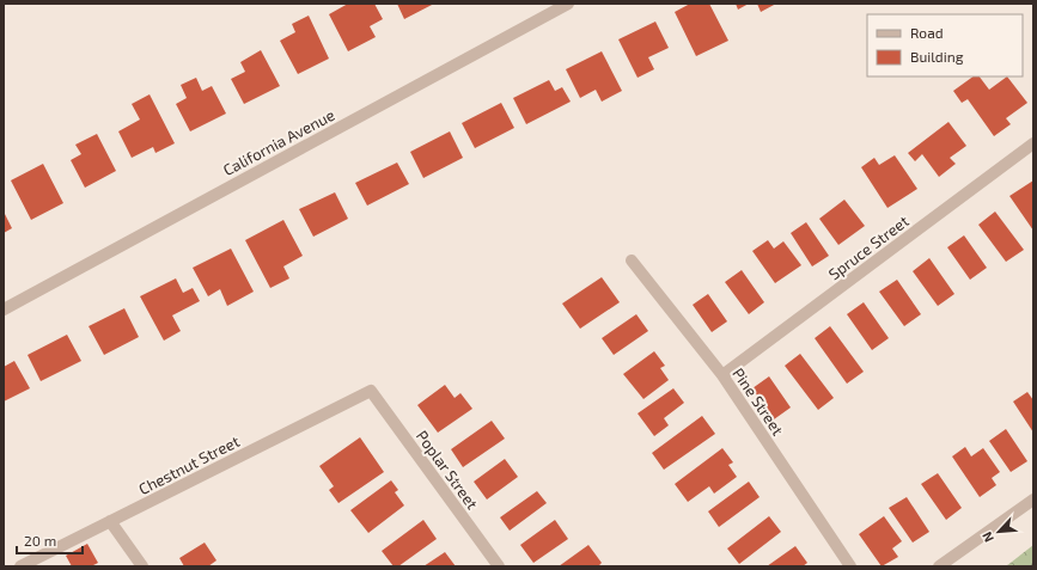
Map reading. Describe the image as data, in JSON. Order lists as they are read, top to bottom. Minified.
{"streets":{"street":["California Avenue","Spruce Street","Pine Street","Chestnut Street","Poplar Street"]},"crossings":[["Spruce Street","Pine Street"],["Chestnut Street","Poplar Street"]],"legend":["Road","Building"],"scale_bar":"20 m","north":"bottom left"}
